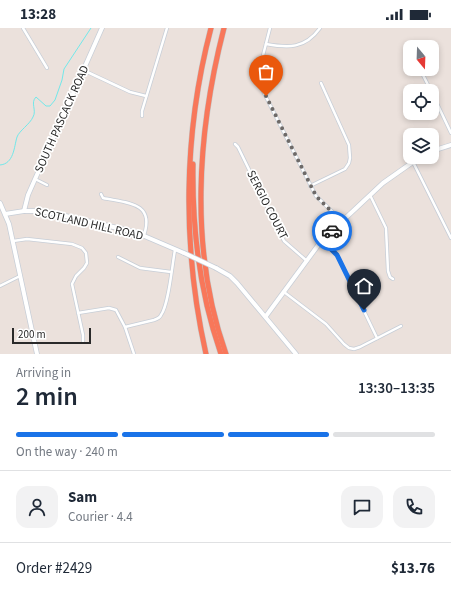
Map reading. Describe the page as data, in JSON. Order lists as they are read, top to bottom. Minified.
{"streets":{"street":["SOUTH PASCACK ROAD","SERGIO COURT","SCOTLAND HILL ROAD"]},"crossings":[["SOUTH PASCACK ROAD","SCOTLAND HILL ROAD"]],"scale_bar":"200 m","north":"bottom","page":{"status":"13:28","scale":"200 m","heading":["2 min","Arriving in","13:30–13:35"],"panel":["Sam","Courier · 4.4","Order #2429","$13.76"],"bar":"On the way · 240 m"}}
